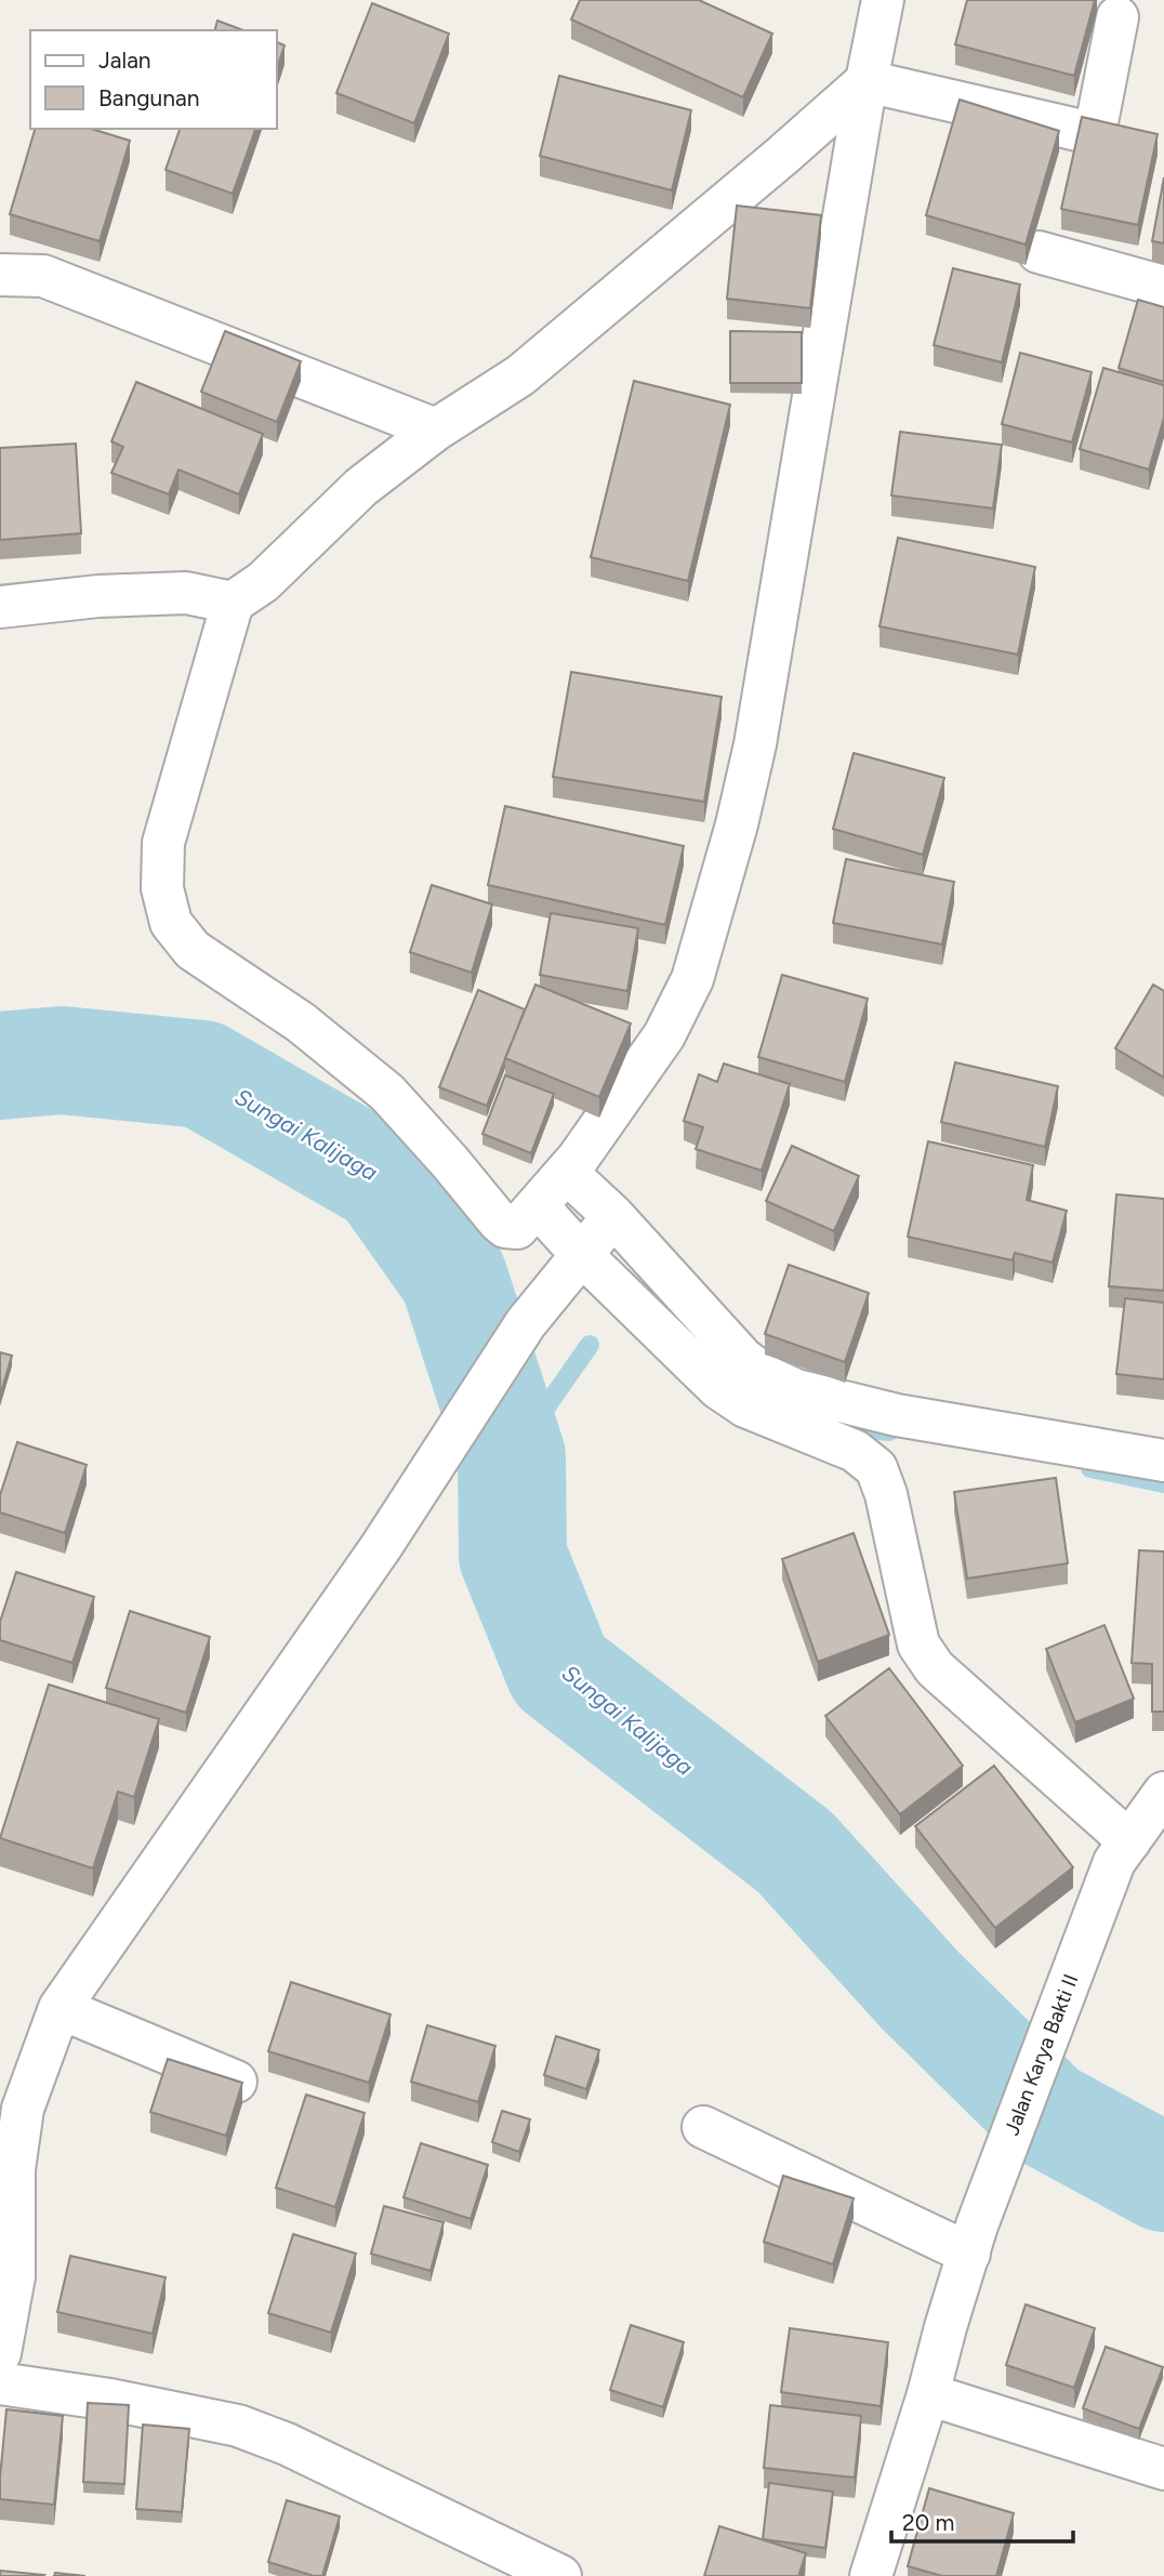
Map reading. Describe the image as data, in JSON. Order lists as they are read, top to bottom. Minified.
{"streets":{"street":["Jalan Karya Bakti II"]},"water":["Sungai Kalijaga"],"legend":["Jalan","Bangunan"],"scale_bar":"20 m"}
